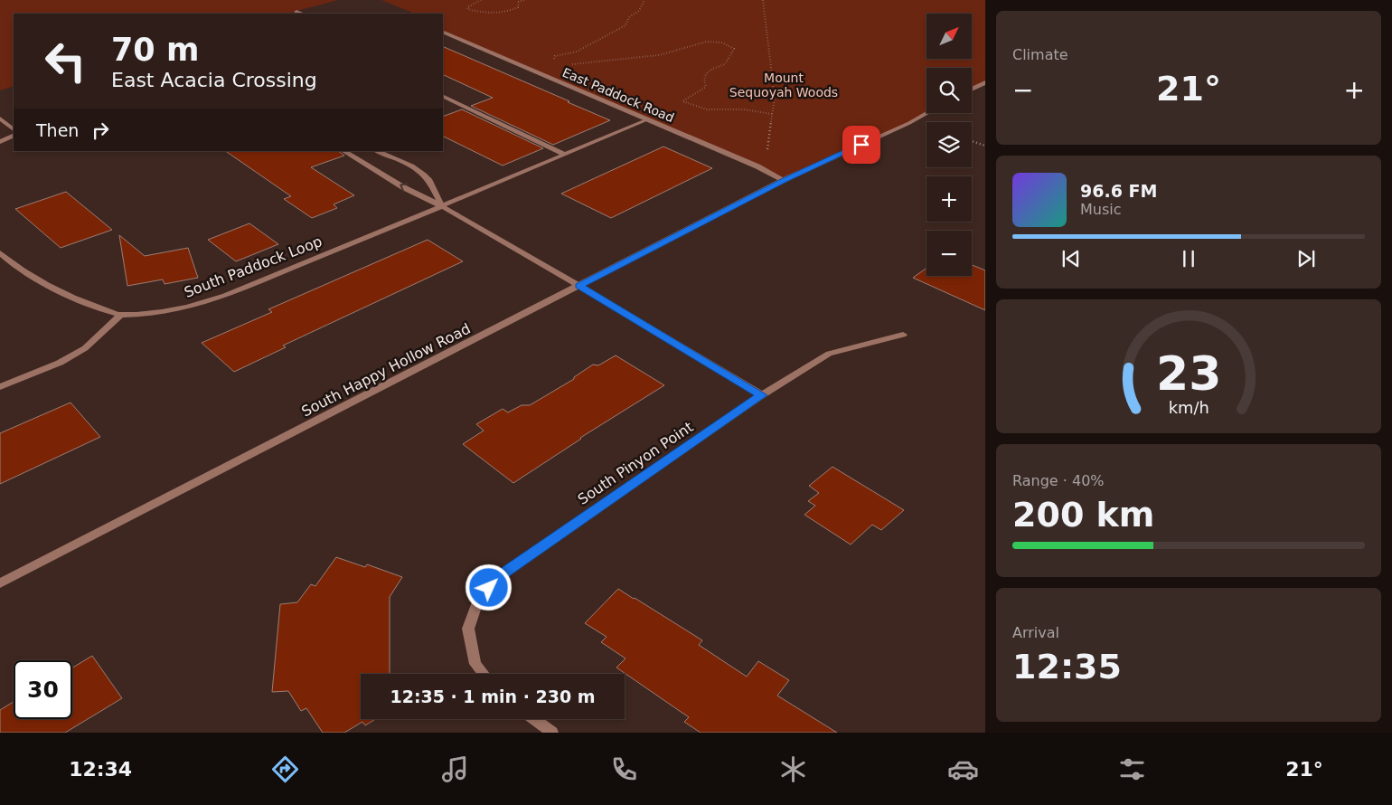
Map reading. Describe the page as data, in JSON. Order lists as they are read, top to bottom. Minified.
{"streets":{"street":["East Paddock Road","South Paddock Loop","South Happy Hollow Road","South Pinyon Point"]},"crossings":[["East Paddock Road","South Paddock Loop"],["East Paddock Road","South Happy Hollow Road"]],"parks":["Mount Sequoyah Woods"],"north":"top right","page":{"tile":["Climate",["Range · 40%","200 km"],["Arrival","12:35"]],"map_buttons":["+","−"],"turn":["70 m","East Acacia Crossing"],"heat":["−","21°","+"],"then":"Then","song":["96.6 FM","Music"],"limit":"30","trip":"12:35 · 1 min · 230 m","tabs":["12:34","21°"],"gauge":["23","km/h"]}}
